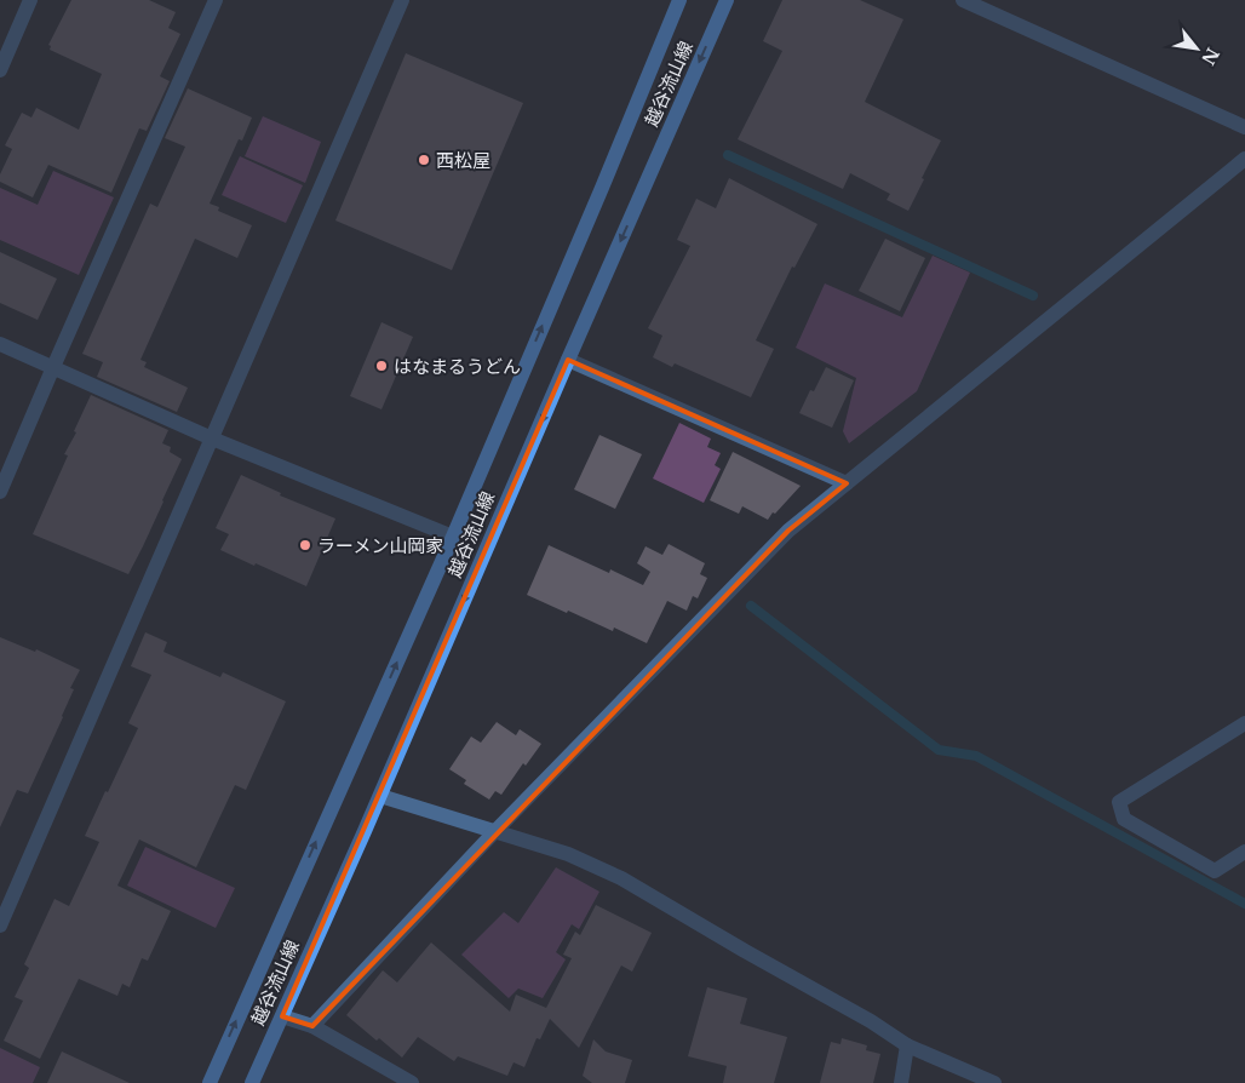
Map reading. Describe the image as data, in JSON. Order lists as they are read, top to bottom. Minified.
{"streets":{"main road":["越谷流山線"]},"places":["西松屋","はなまるうどん","ラーメン山岡家"],"north":"bottom right"}
